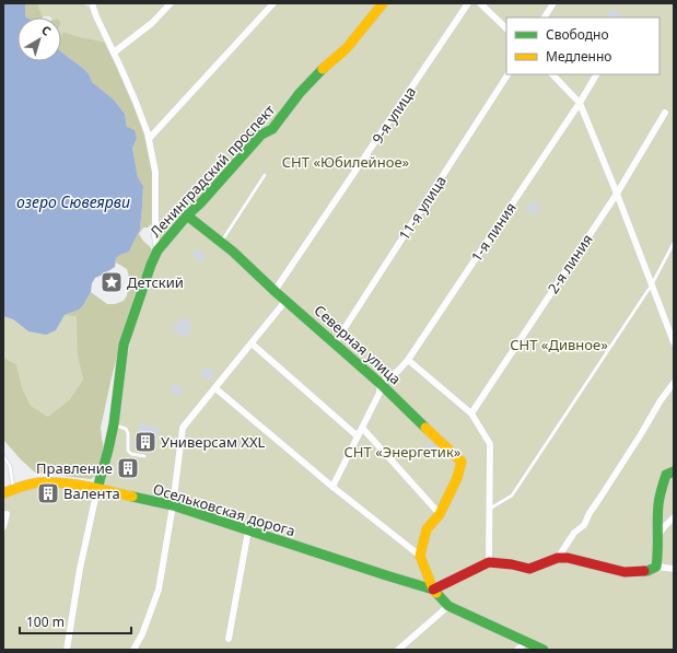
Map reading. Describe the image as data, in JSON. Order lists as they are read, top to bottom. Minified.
{"streets":{"street":["9-я улица","Ленинградский проспект","11-я улица","1-я линия","2-я линия","Северная улица","Осельковская дорога"]},"crossings":[["9-я улица","Северная улица"],["Ленинградский проспект","Северная улица"],["Ленинградский проспект","Осельковская дорога"],["11-я улица","Северная улица"],["1-я линия","Северная улица"]],"water":["озеро Сювеярви"],"parks":["СНТ «Юбилейное»","СНТ «Дивное»","СНТ «Энергетик»"],"places":{"place":["Детский"],"building":["Универсам XXL","Правление","Валента"]},"legend":["Свободно","Медленно"],"scale_bar":"100 m","north":"top right"}
